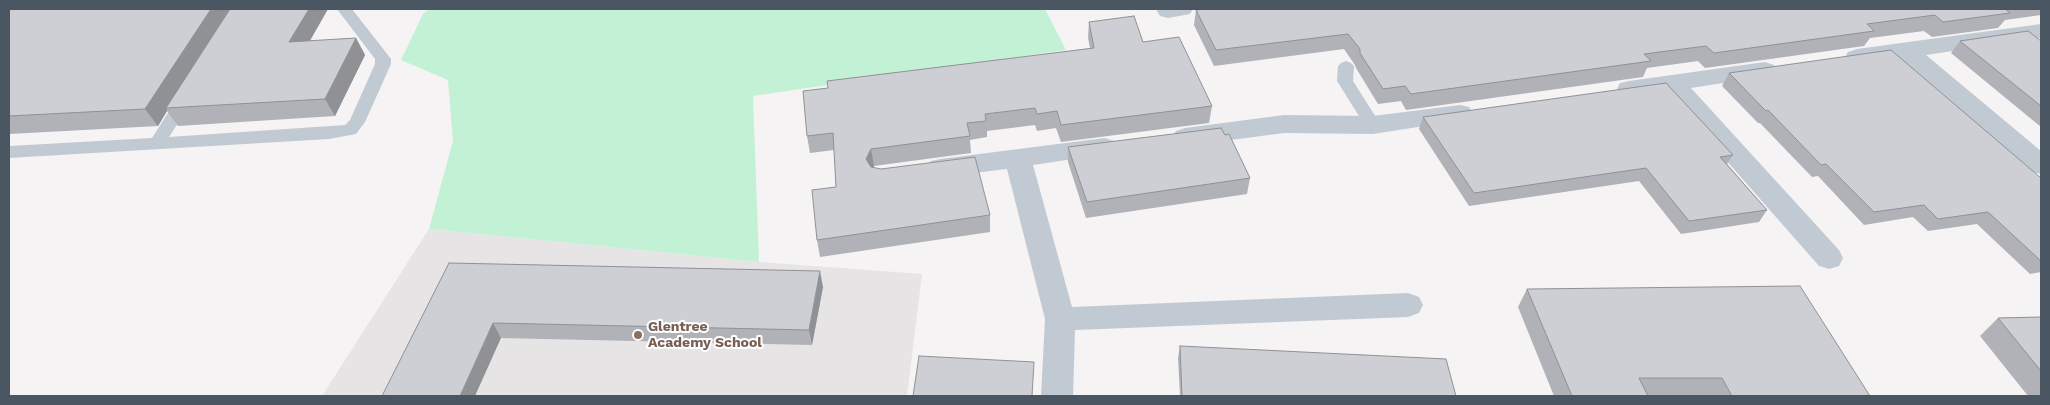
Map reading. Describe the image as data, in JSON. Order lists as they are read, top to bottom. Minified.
{"places":["Glentree Academy School"]}
